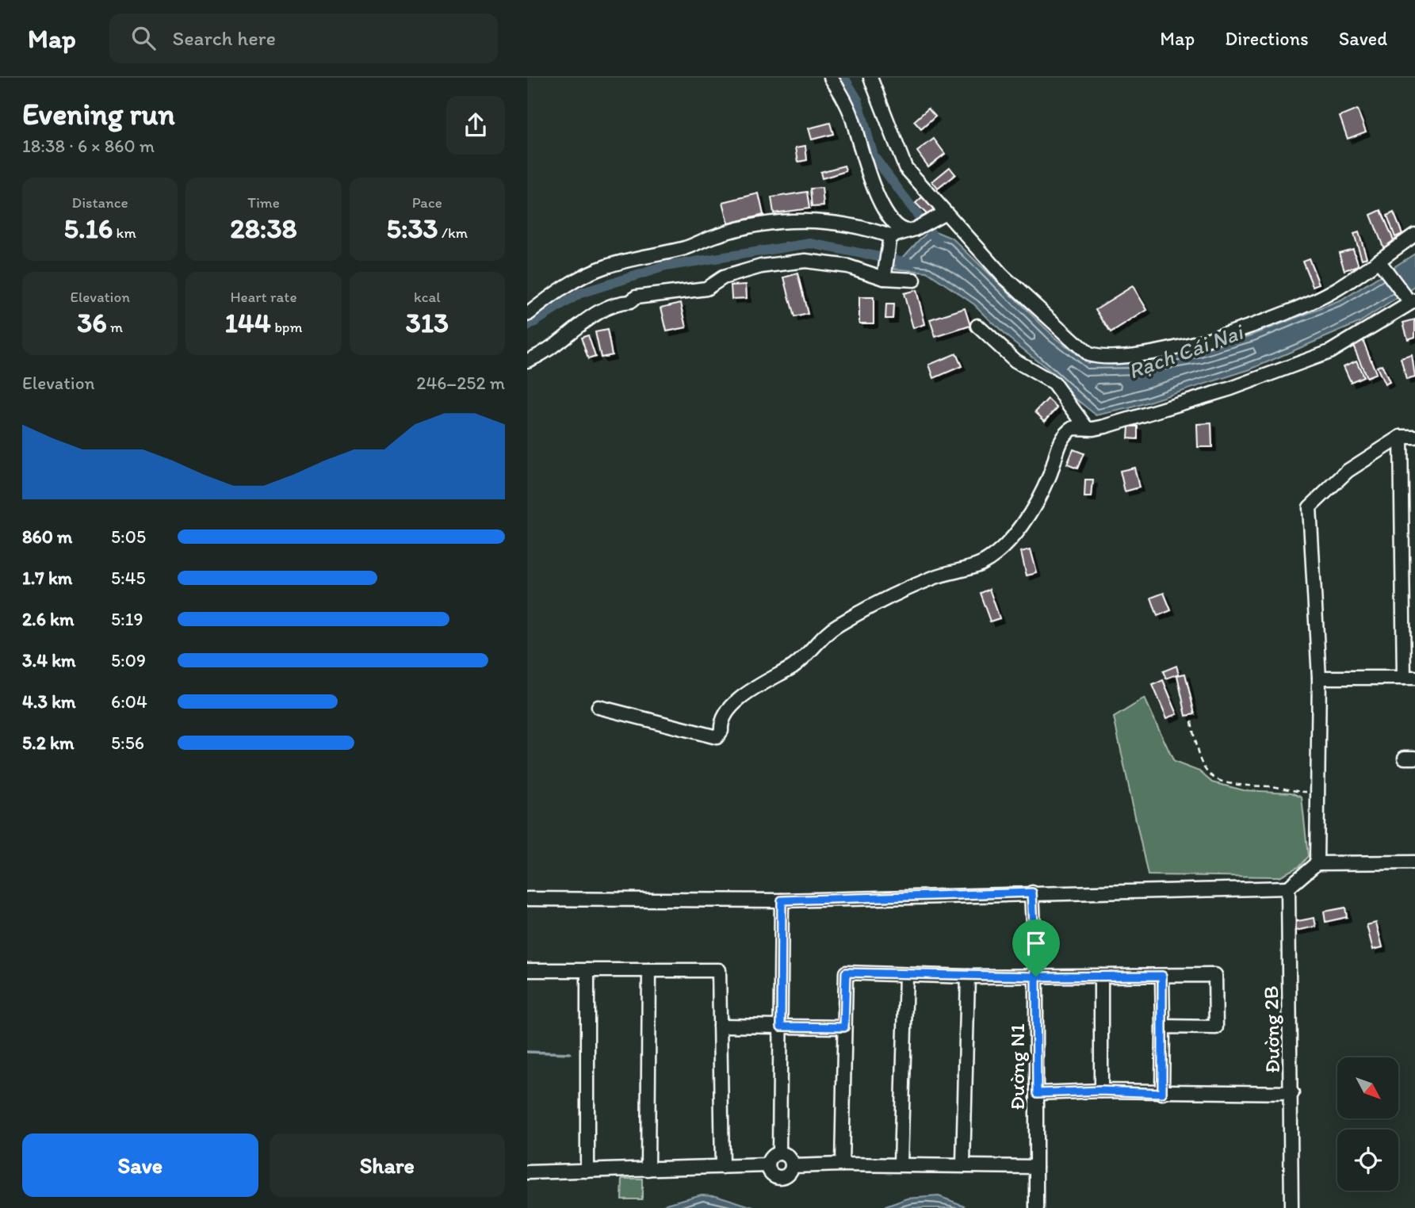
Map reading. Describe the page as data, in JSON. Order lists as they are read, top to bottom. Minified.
{"streets":{"street":["Đường 2B","Đường N1"]},"water":["Rạch Cái Nai"],"north":"bottom right","page":{"header":"Map","search":"Search here","nav":["Map","Directions","Saved"],"heading":["Evening run","18:38 · 6 × 860 m"],"stats":[["Distance","5.16 km"],["Time","28:38"],["Pace","5:33 /km"],["Elevation","36 m"],["Heart rate","144 bpm"],["kcal","313"]],"chart":["Elevation","246–252 m"],"list":[{"name":"860 m","note":"5:05"},{"name":"1.7 km","note":"5:45"},{"name":"2.6 km","note":"5:19"},{"name":"3.4 km","note":"5:09"},{"name":"4.3 km","note":"6:04"},{"name":"5.2 km","note":"5:56"}],"buttons":["Save","Share"]}}
